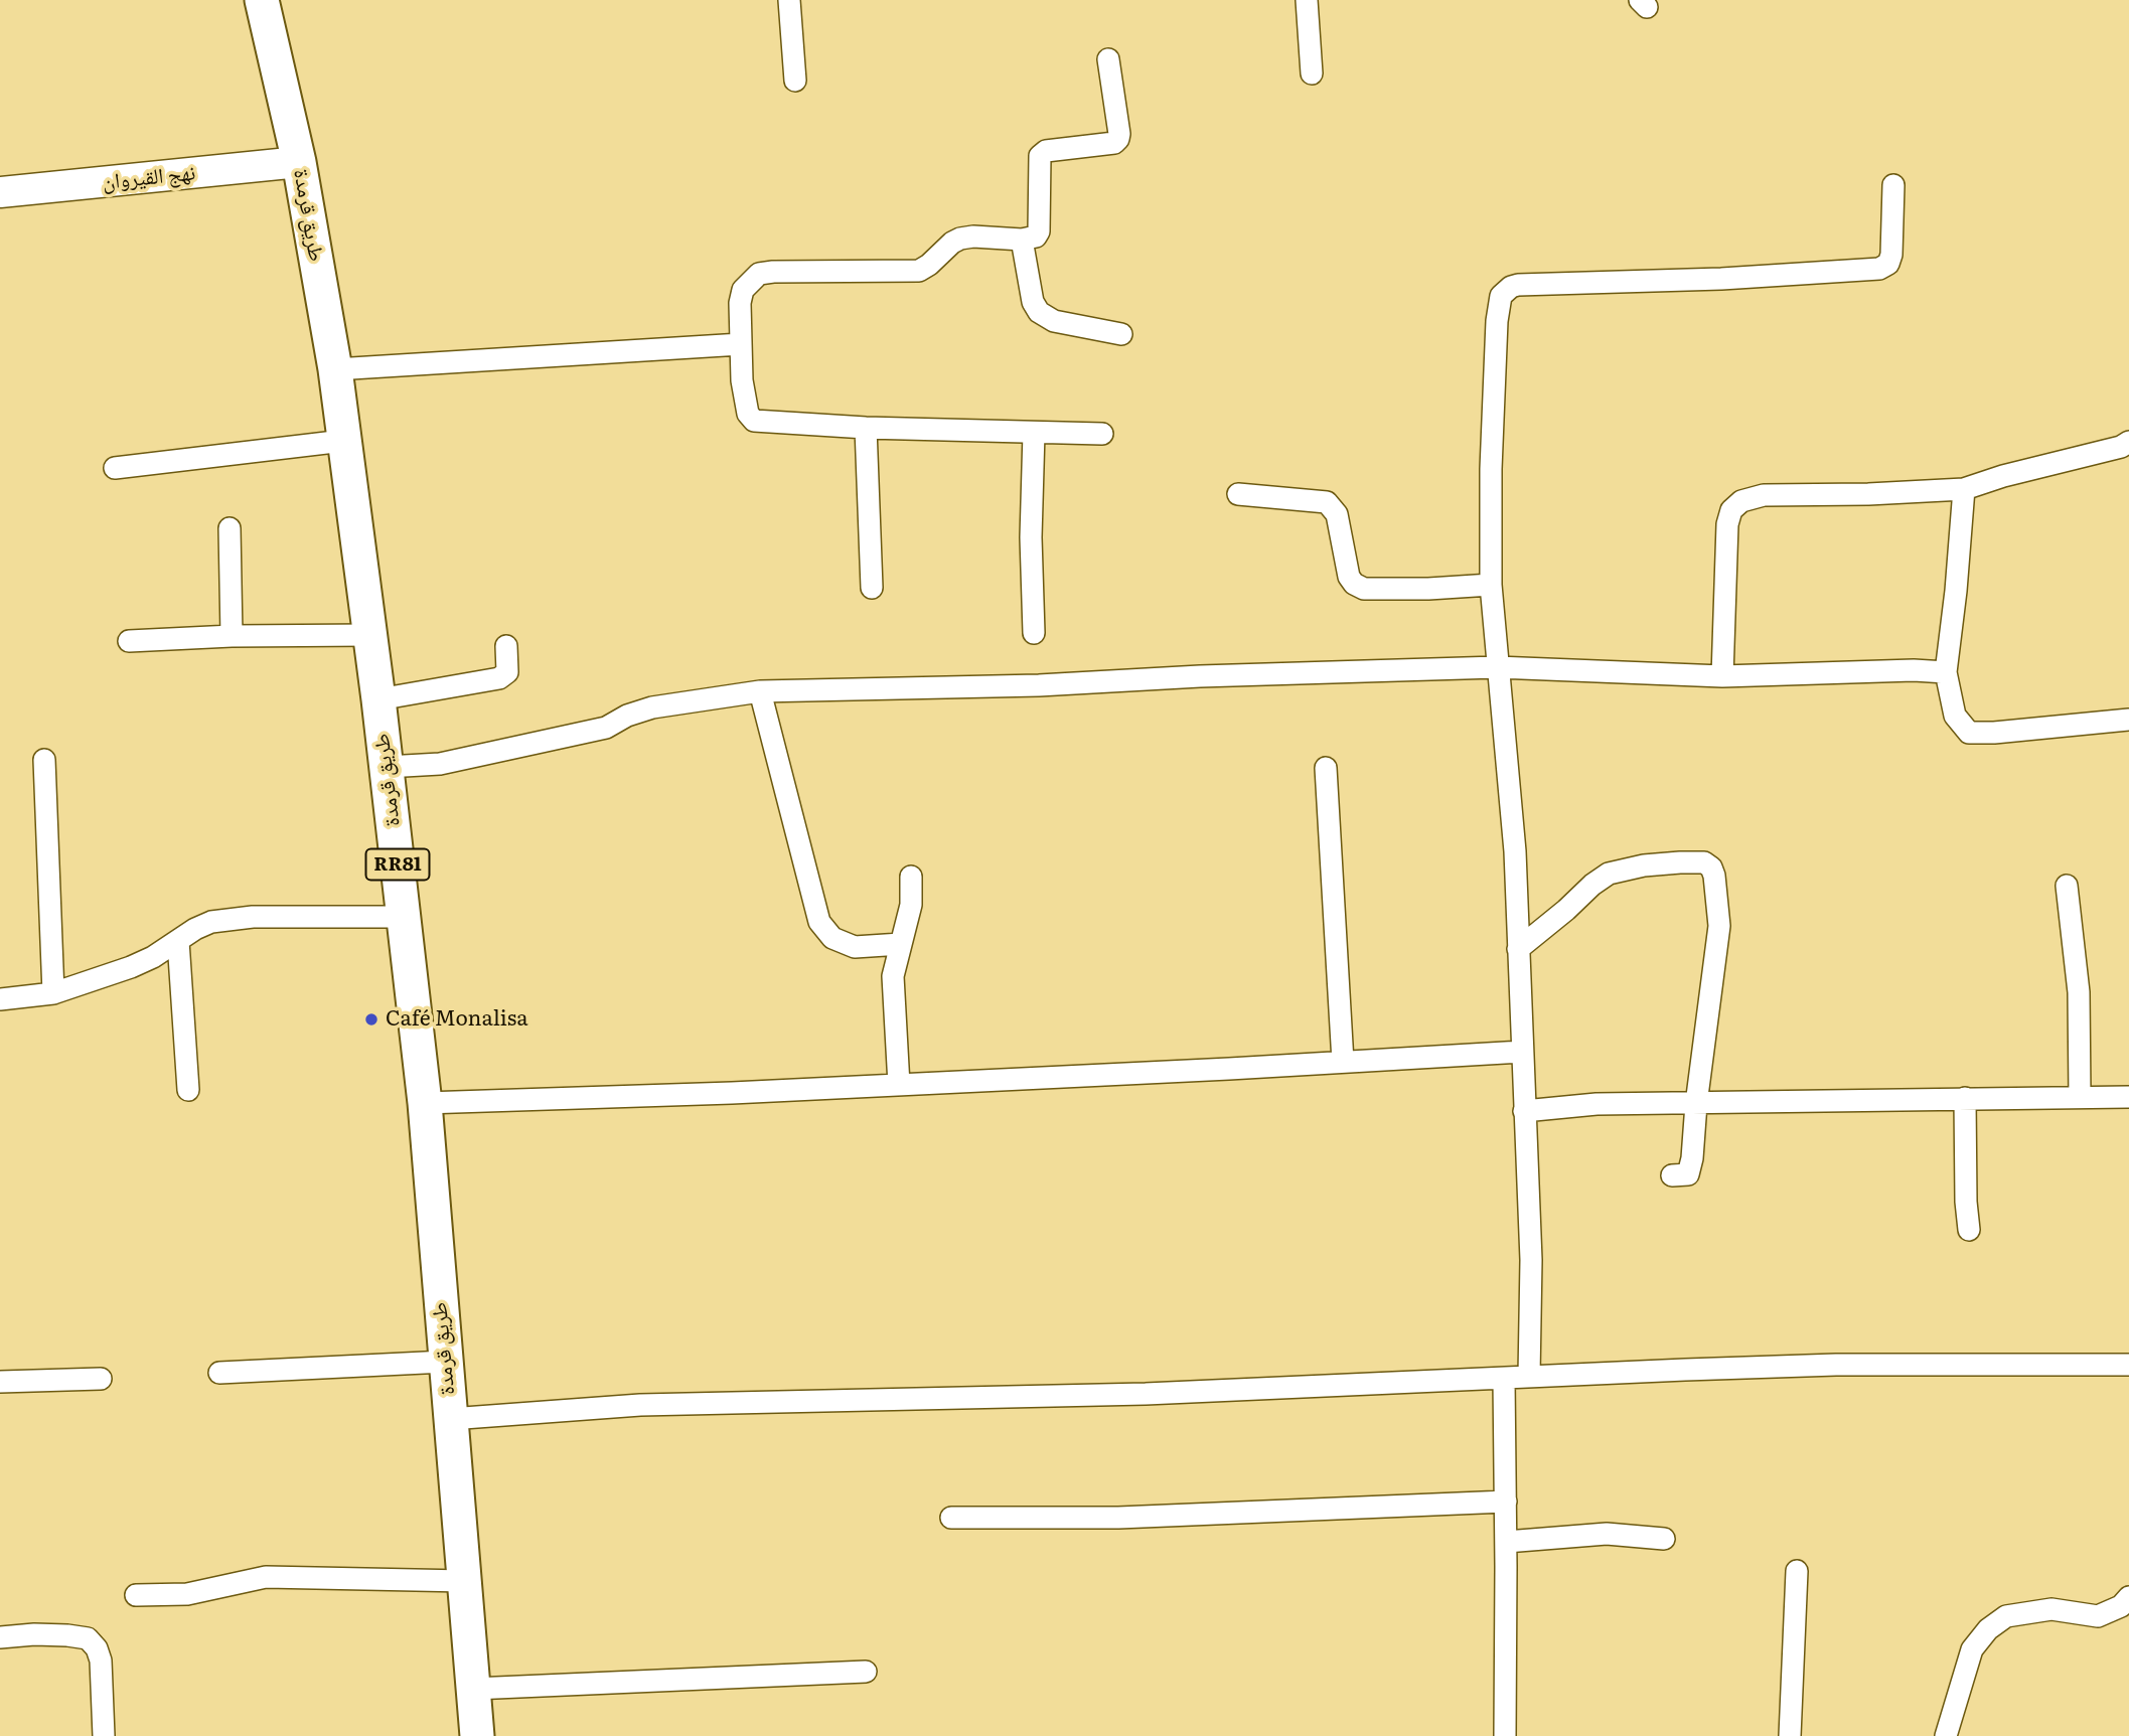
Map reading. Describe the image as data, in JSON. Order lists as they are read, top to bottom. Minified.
{"streets":{"main road":["طريق قرمدة","RR81"],"street":["نهج القيروان"]},"crossings":[["نهج القيروان","طريق قرمدة"]],"places":["Café Monalisa"]}
